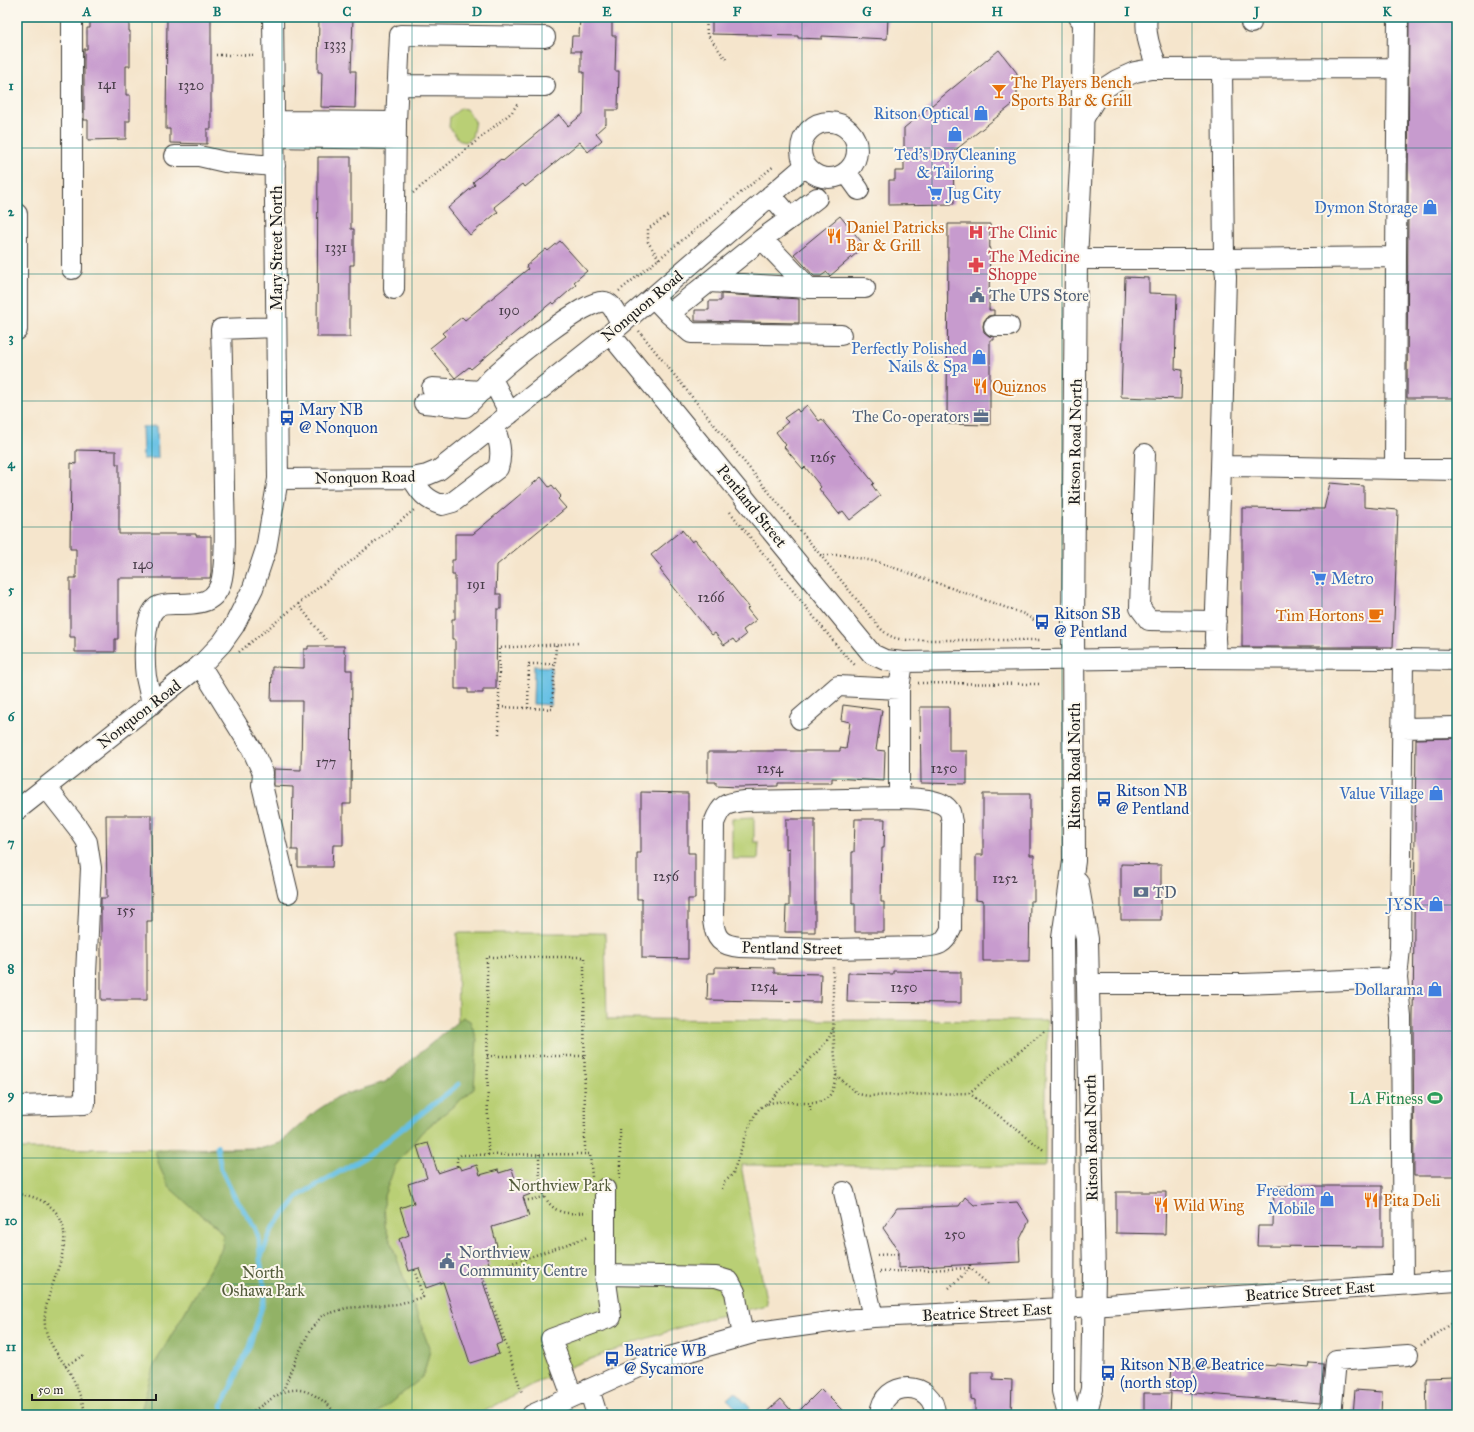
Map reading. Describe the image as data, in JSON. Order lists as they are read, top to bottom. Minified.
{"streets":{"main road":["Ritson Road North"],"street":["Mary Street North","Nonquon Road","Pentland Street","Beatrice Street East"]},"crossings":[["Mary Street North","Nonquon Road"],["Nonquon Road","Pentland Street"],["Ritson Road North","Pentland Street"],["Ritson Road North","Beatrice Street East"]],"parks":["Northview Park","North Oshawa Park"],"places":{"bar":["The Players Bench Sports Bar & Grill"],"shop":["Ritson Optical","Ted's DryCleaning & Tailoring","Dymon Storage","Perfectly Polished Nails & Spa","Value Village","JYSK","Dollarama","Freedom Mobile"],"supermarket":["Jug City","Metro"],"hospital":["The Clinic"],"restaurant":["Daniel Patricks Bar & Grill","Quiznos","Pita Deli","Wild Wing"],"pharmacy":["The Medicine Shoppe"],"public building":["The UPS Store","Northview Community Centre"],"office":["The Co-operators"],"bus stop":["Mary NB @ Nonquon","Ritson SB @ Pentland","Ritson NB @ Pentland","Beatrice WB @ Sycamore","Ritson NB @ Beatrice (north stop)"],"cafe":["Tim Hortons"],"bank":["TD"],"sports":["LA Fitness"]},"house_numbers":["1333","141","1320","1331","190","1265","140","191","1266","177","1254","1250","1256","1252","155","1254","1250","250"],"scale_bar":"50 m","grid":{"columns":["A","B","C","D","E","F","G","H","I","J","K"],"rows":["1","2","3","4","5","6","7","8","9","10","11"]}}
